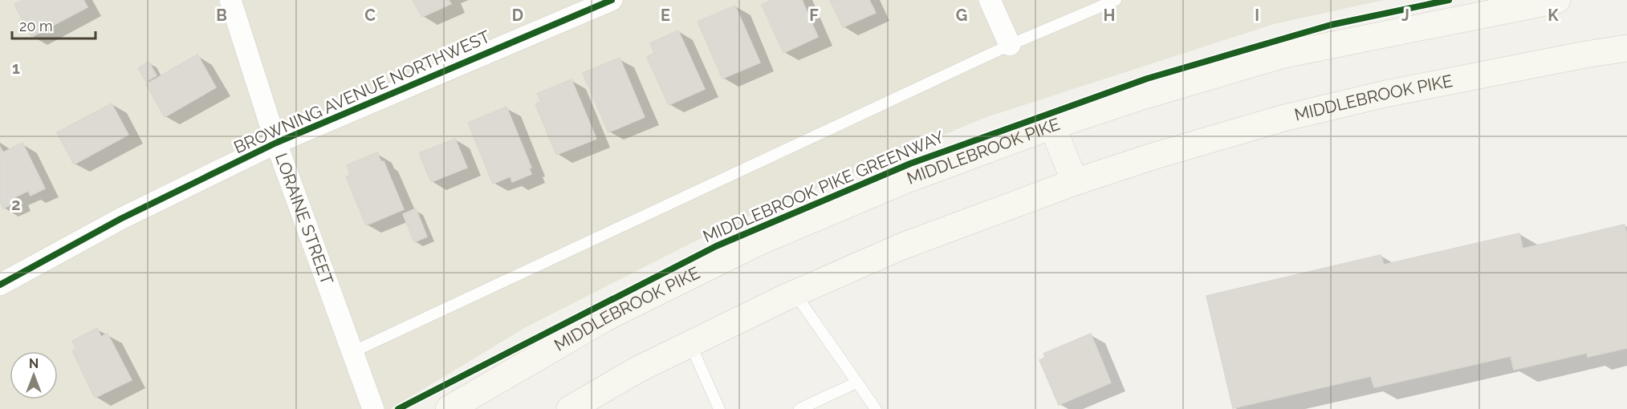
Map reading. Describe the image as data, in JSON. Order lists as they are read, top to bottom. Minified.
{"streets":{"main road":["MIDDLEBROOK PIKE"],"street":["BROWNING AVENUE NORTHWEST","LORAINE STREET"],"cycle path":["MIDDLEBROOK PIKE GREENWAY"]},"crossings":[["BROWNING AVENUE NORTHWEST","LORAINE STREET"]],"scale_bar":"20 m","north":"top","grid":{"columns":["B","C","D","E","F","G","H","I","J","K"],"rows":["1","2"]}}
